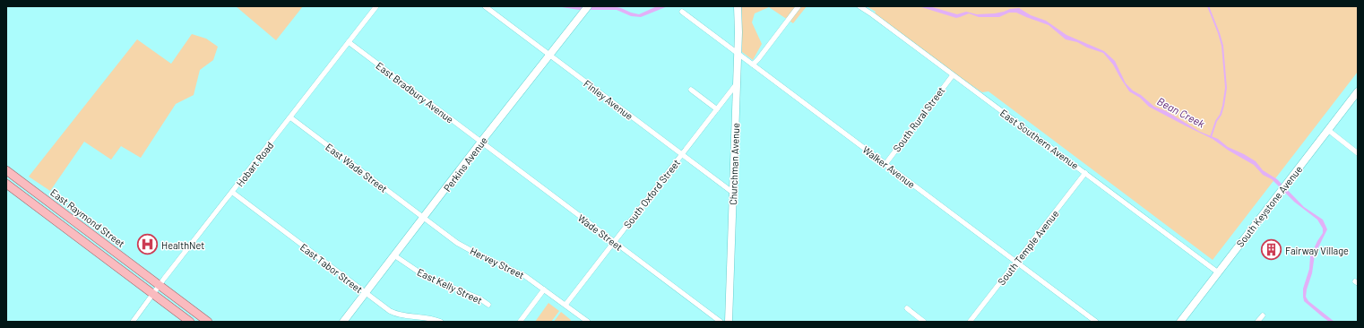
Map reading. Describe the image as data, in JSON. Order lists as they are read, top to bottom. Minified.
{"streets":{"main road":["Perkins Avenue","Churchman Avenue","South Keystone Avenue","East Raymond Street"],"street":["East Bradbury Avenue","Finley Avenue","South Rural Street","East Southern Avenue","Hobart Road","Walker Avenue","East Wade Street","South Oxford Street","Wade Street","South Temple Avenue","Hervey Street","East Tabor Street","East Kelly Street"]},"crossings":[["East Bradbury Avenue","Hobart Road"],["East Bradbury Avenue","Perkins Avenue"],["East Bradbury Avenue","Wade Street"],["Finley Avenue","Perkins Avenue"],["Finley Avenue","Churchman Avenue"],["Finley Avenue","South Oxford Street"],["South Rural Street","East Southern Avenue"],["South Rural Street","Walker Avenue"],["East Southern Avenue","South Keystone Avenue"],["East Southern Avenue","South Temple Avenue"],["Hobart Road","East Wade Street"],["Hobart Road","East Raymond Street"],["Hobart Road","East Tabor Street"],["Perkins Avenue","East Wade Street"],["Perkins Avenue","Wade Street"],["Perkins Avenue","Hervey Street"],["Perkins Avenue","East Tabor Street"],["Perkins Avenue","East Kelly Street"],["Churchman Avenue","Walker Avenue"],["Churchman Avenue","South Oxford Street"],["Walker Avenue","South Temple Avenue"],["East Wade Street","Hervey Street"],["South Oxford Street","Wade Street"],["South Oxford Street","Hervey Street"]],"water":["Bean Creek"],"places":{"hospital":["HealthNet"],"building":["Fairway Village"]}}
